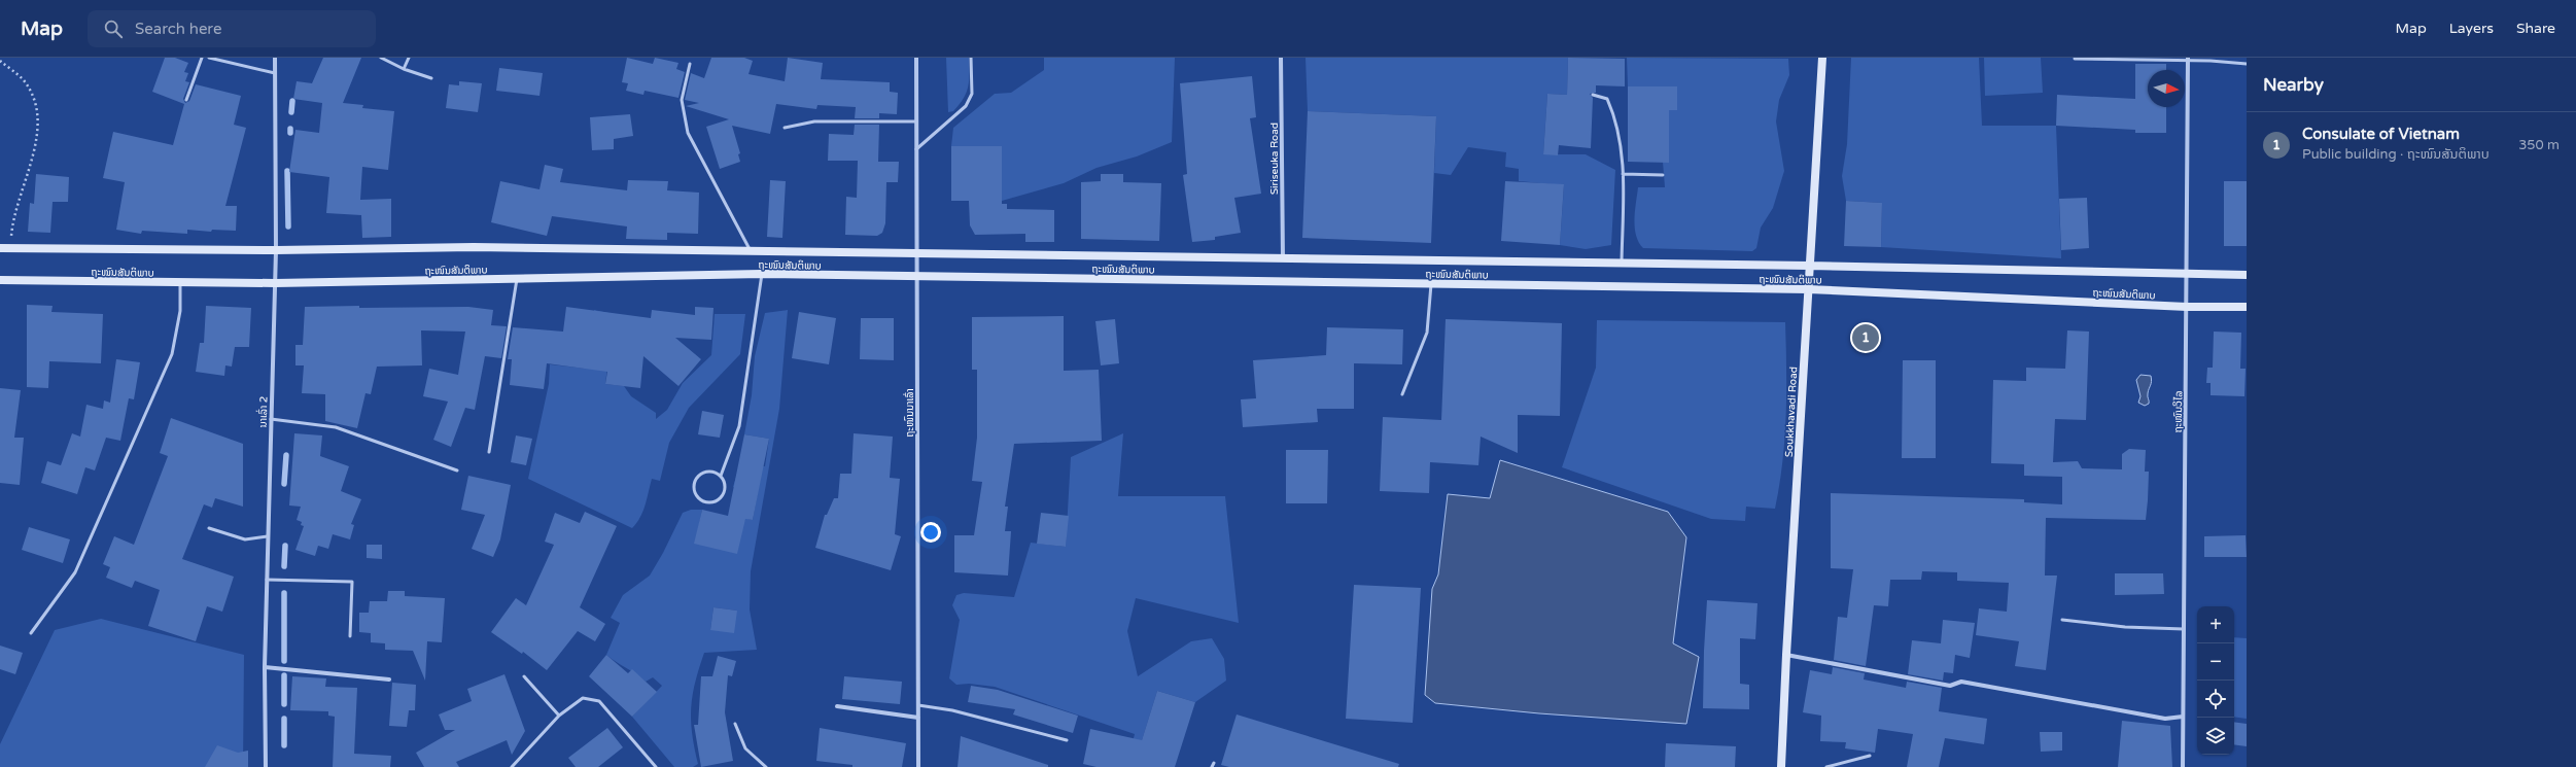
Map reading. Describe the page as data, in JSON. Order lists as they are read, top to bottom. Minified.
{"streets":{"street":["Siriseuka Road","ຖະໜົນສັນຕິພາບ","ນາເລົ່າ 2","Soukkhavadi Road","ຖະໜົນວິໄລ","ຖະໜົນນາເລົ່າ"]},"crossings":[["Siriseuka Road","ຖະໜົນສັນຕິພາບ"],["ຖະໜົນສັນຕິພາບ","ນາເລົ່າ 2"],["ຖະໜົນສັນຕິພາບ","Soukkhavadi Road"],["ຖະໜົນສັນຕິພາບ","ຖະໜົນວິໄລ"],["ຖະໜົນສັນຕິພາບ","ຖະໜົນນາເລົ່າ"]],"north":"right","page":{"header":"Map","search":"Search here","nav":["Map","Layers","Share"],"heading":"Nearby","list":[{"mark":"1","name":"Consulate of Vietnam","note":"Public building · ຖະໜົນສັນຕິພາບ","value":"350 m"}],"pins":"1","map_buttons":["+","−"]}}
